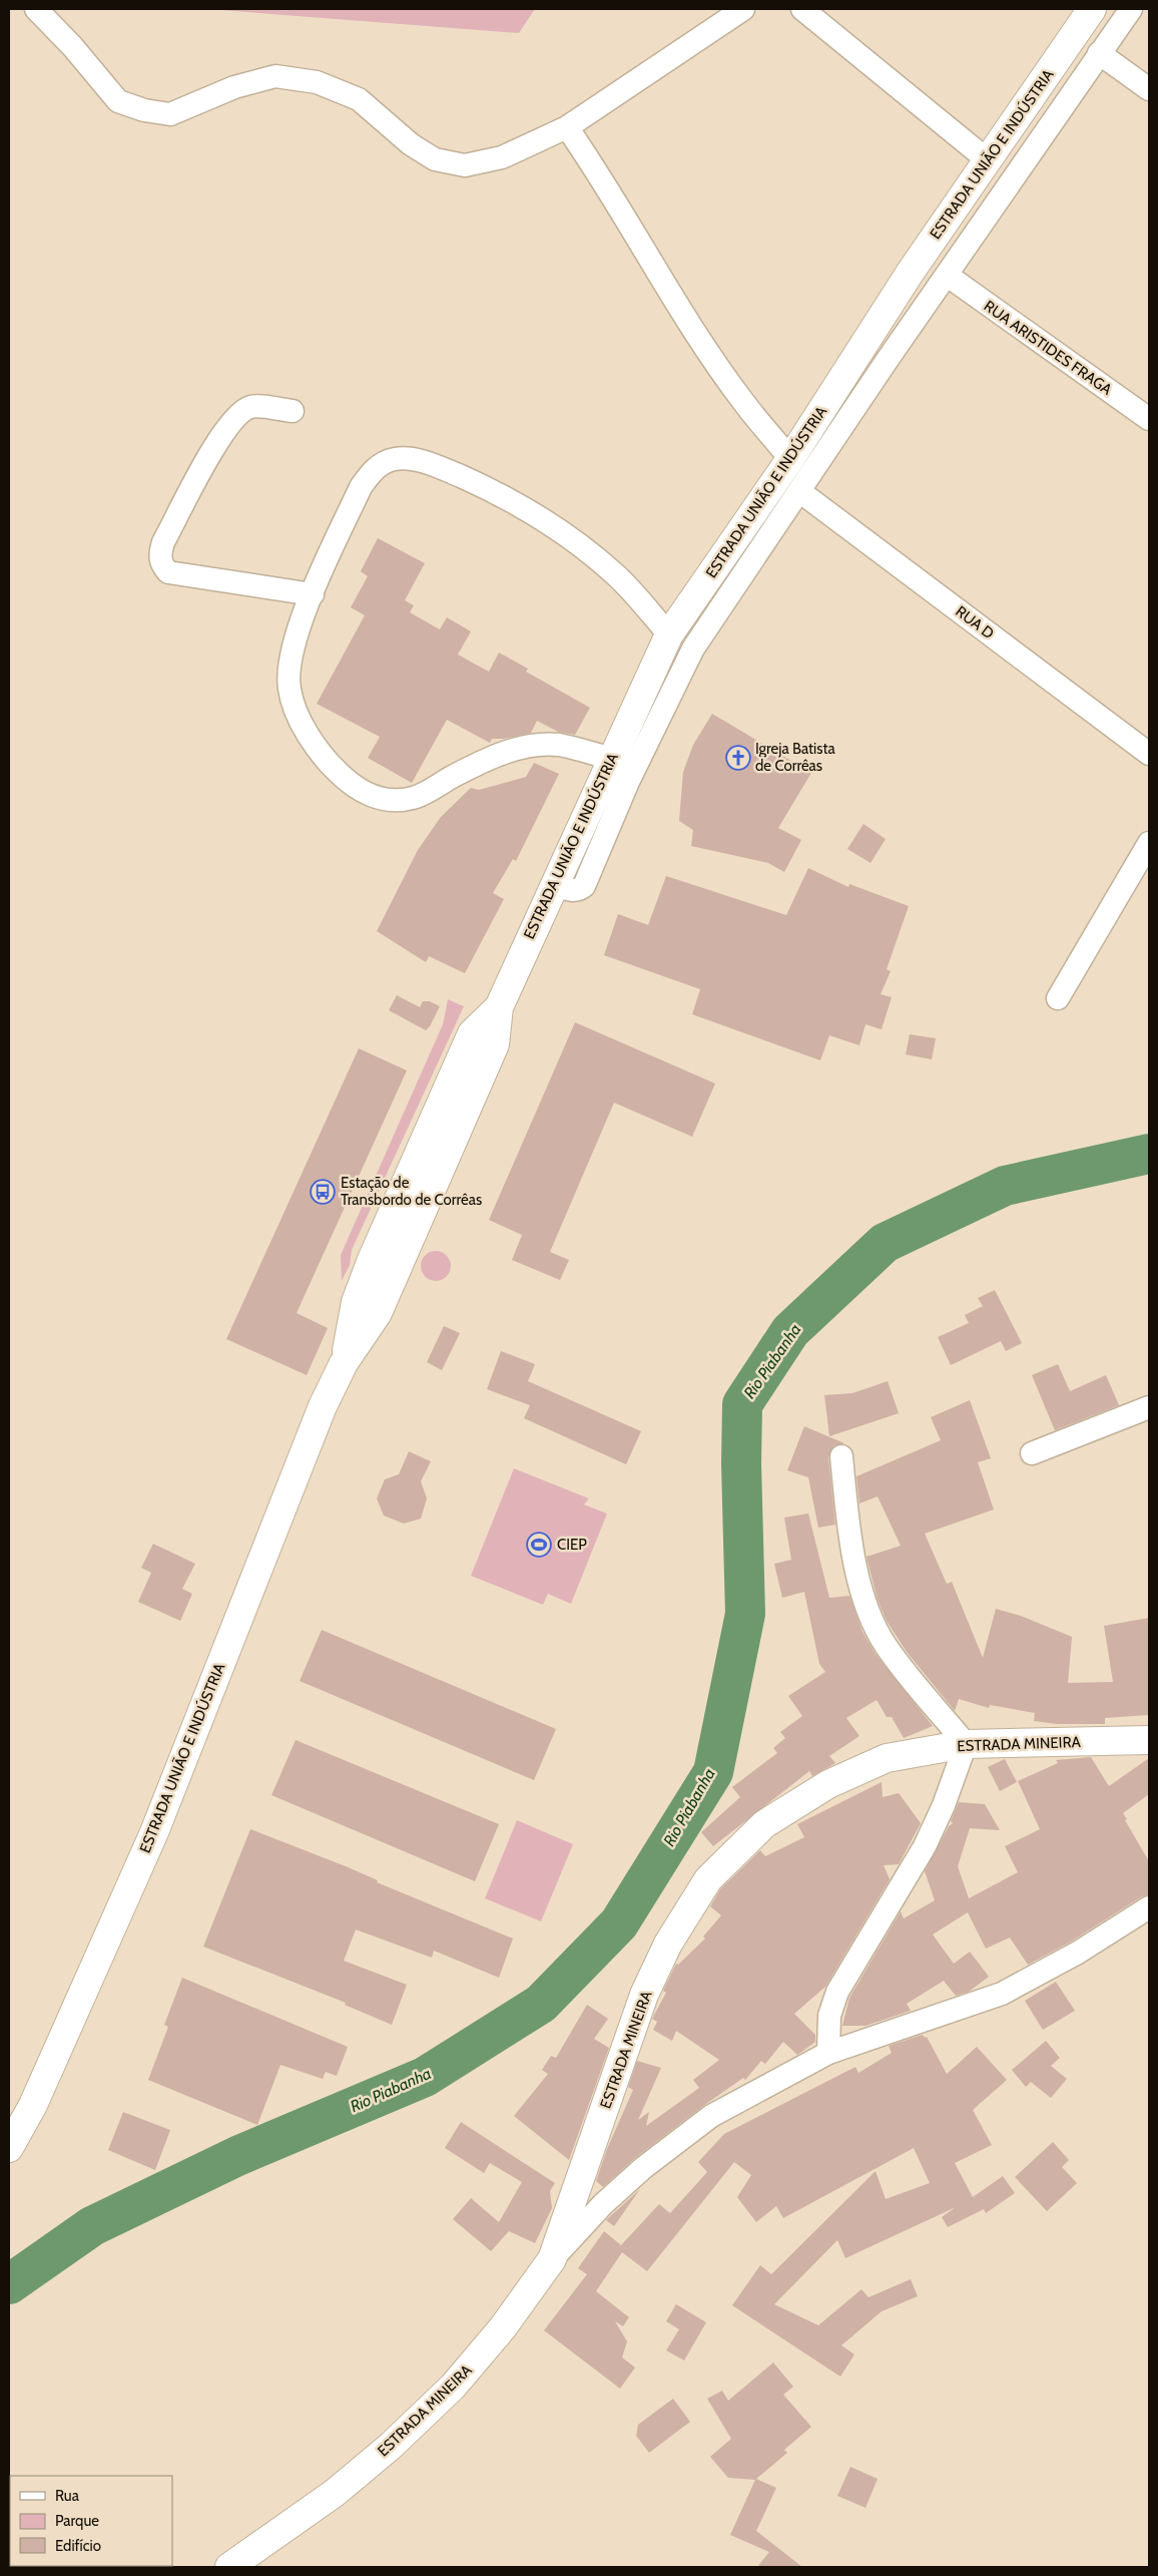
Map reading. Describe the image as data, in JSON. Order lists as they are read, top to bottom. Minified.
{"streets":{"main road":["ESTRADA UNIÃO E INDÚSTRIA","ESTRADA MINEIRA"],"street":["RUA ARISTIDES FRAGA","RUA D"]},"crossings":[["ESTRADA UNIÃO E INDÚSTRIA","RUA ARISTIDES FRAGA"]],"water":["Rio Piabanha"],"places":{"church":["Igreja Batista de Corrêas"],"bus stop":["Estação de Transbordo de Corrêas"],"sports":["CIEP"]},"legend":["Rua","Parque","Edifício"]}
